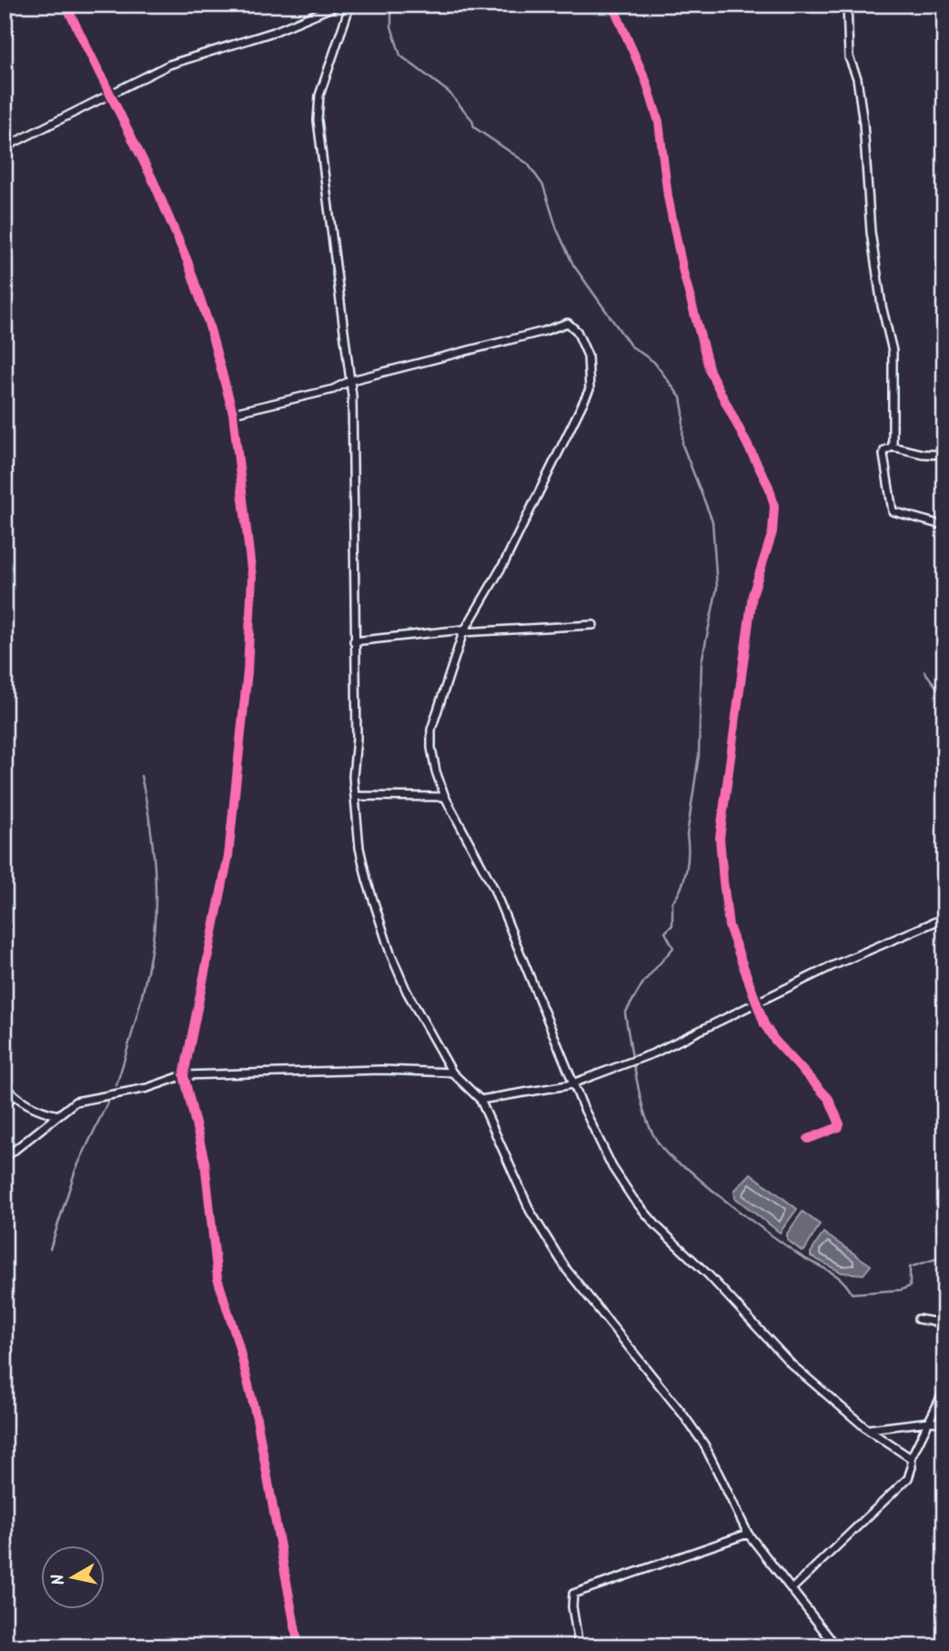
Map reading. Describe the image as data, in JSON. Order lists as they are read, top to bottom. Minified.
{"north":"left"}
